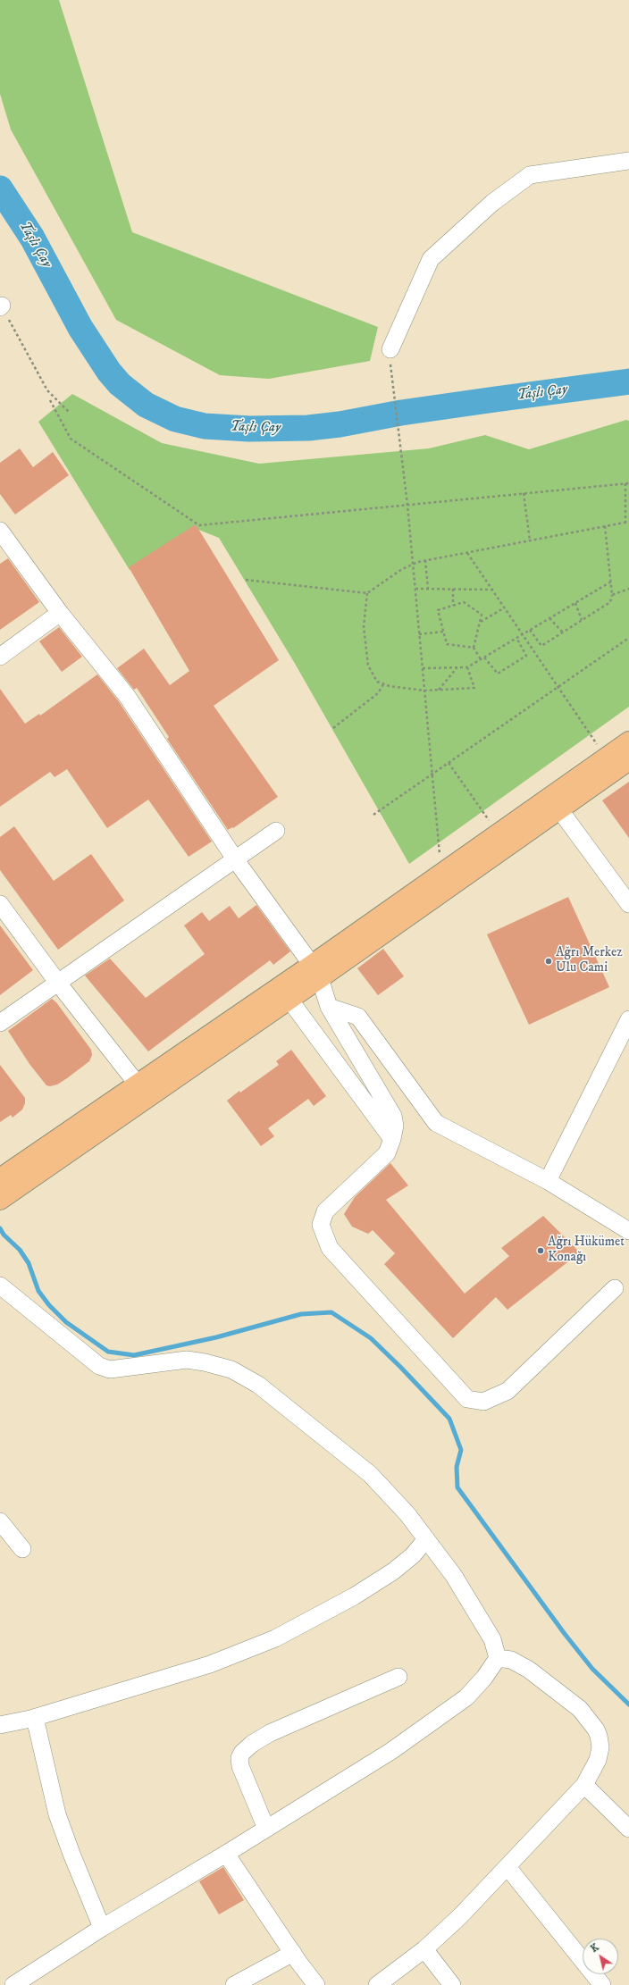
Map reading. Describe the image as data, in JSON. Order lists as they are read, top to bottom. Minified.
{"water":["Taşlı Çay"],"places":["Ağrı Merkez Ulu Cami","Ağrı Hükümet Konağı"],"north":"top left"}
